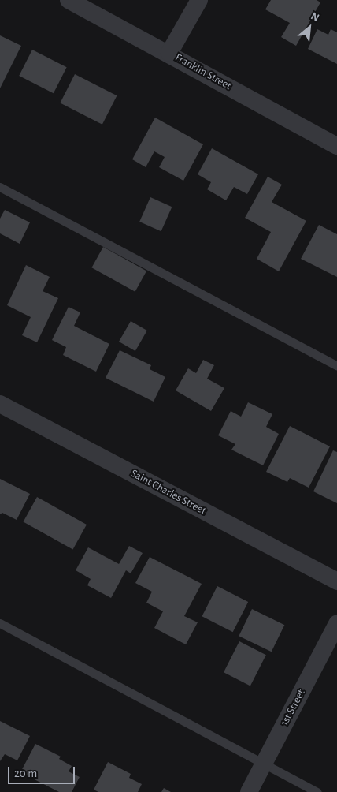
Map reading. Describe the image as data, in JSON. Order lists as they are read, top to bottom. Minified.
{"streets":{"street":["Franklin Street","Saint Charles Street","1st Street"]},"scale_bar":"20 m","north":"top right"}
